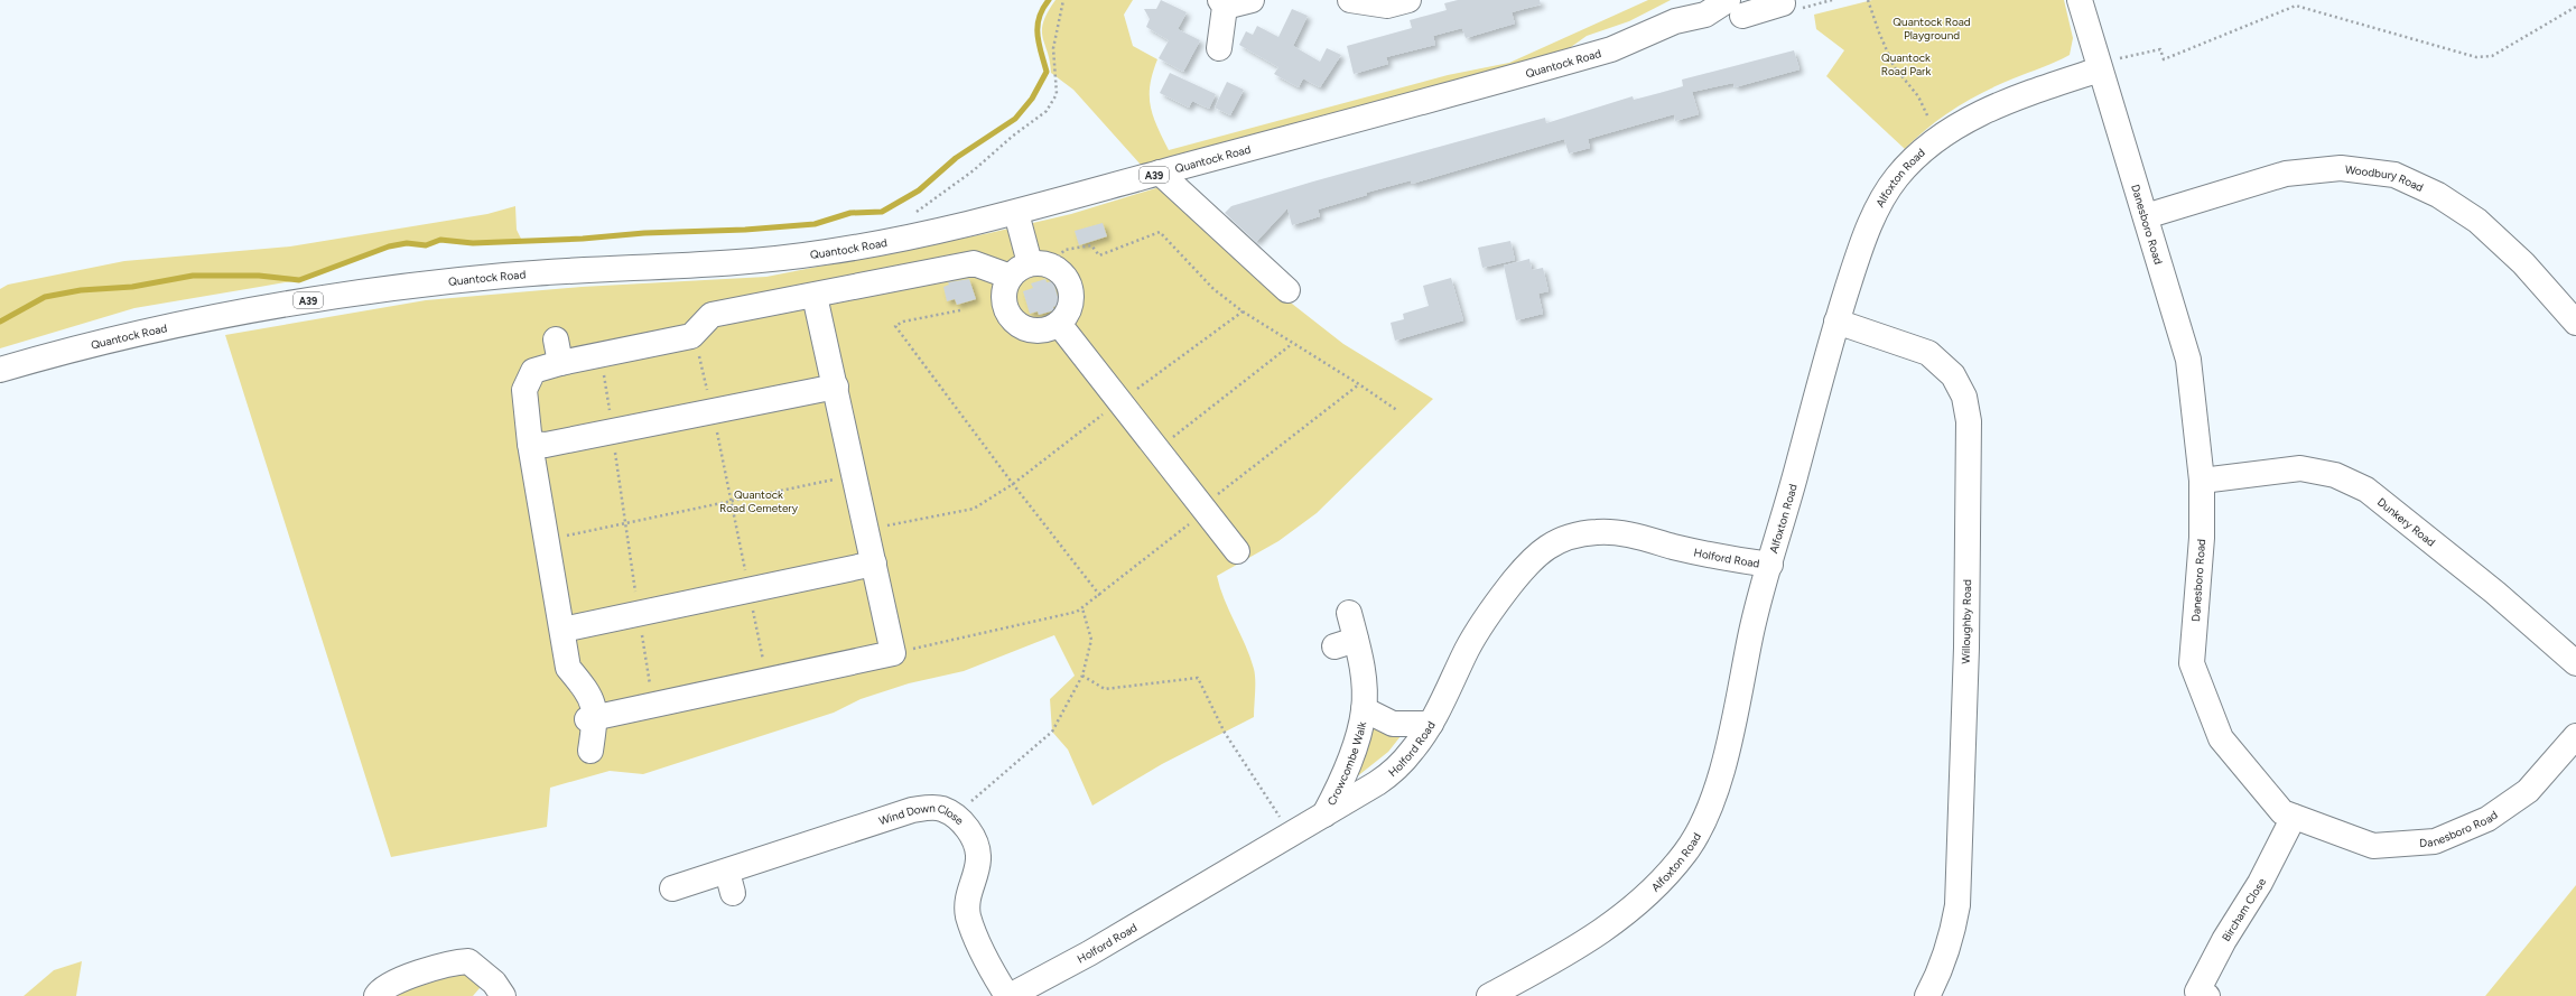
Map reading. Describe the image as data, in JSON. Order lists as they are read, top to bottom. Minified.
{"streets":{"street":["Quantock Road","A39","Alfoxton Road","Woodbury Road","Danesboro Road","Dunkery Road","Holford Road","Willoughby Road","Crowcombe Walk","Wind Down Close","Bircham Close"]},"crossings":[["Alfoxton Road","Danesboro Road"],["Alfoxton Road","Holford Road"],["Alfoxton Road","Willoughby Road"],["Woodbury Road","Danesboro Road"],["Danesboro Road","Dunkery Road"],["Danesboro Road","Bircham Close"],["Holford Road","Crowcombe Walk"],["Holford Road","Wind Down Close"]],"parks":["Quantock Road Playground","Quantock Road Park","Quantock Road Cemetery"]}
